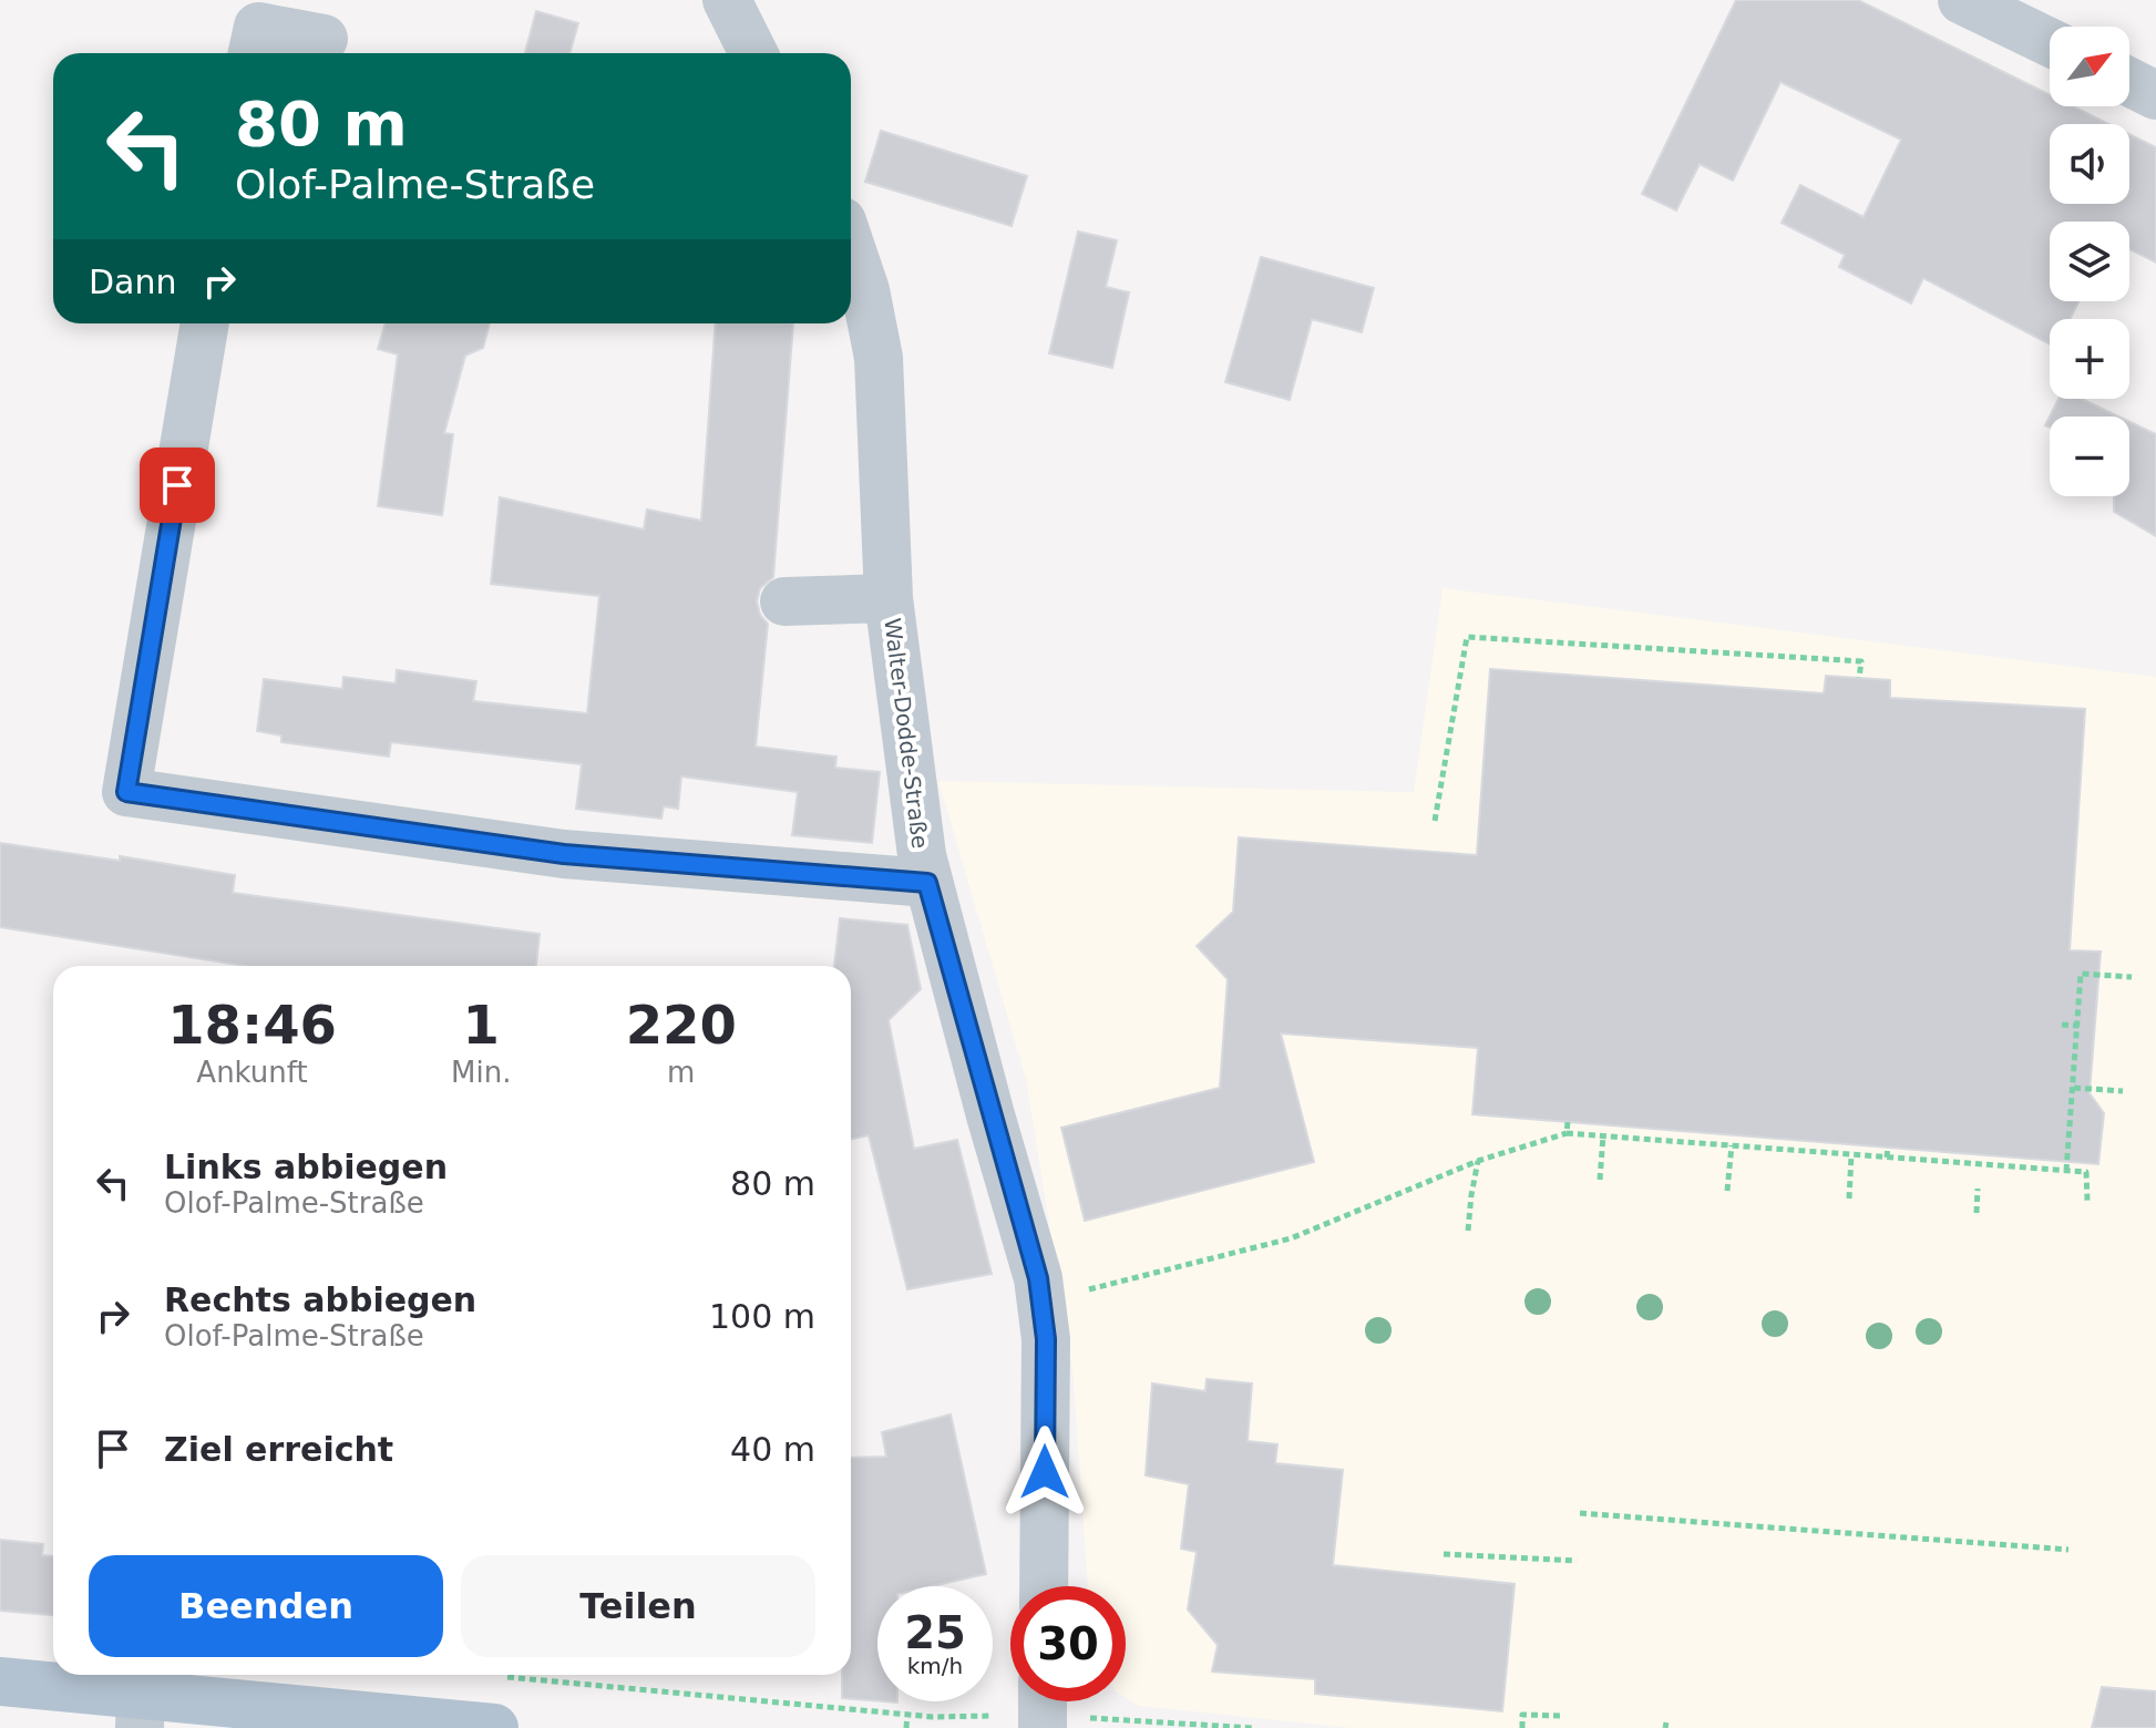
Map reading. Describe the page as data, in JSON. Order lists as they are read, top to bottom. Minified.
{"streets":{"street":["Walter-Dodde-Straße"]},"north":"top right","page":{"map_buttons":["+","−"],"turn":["80 m","Olof-Palme-Straße"],"then":"Dann","eta":["18:46","Ankunft","1","Min.","220","m"],"list":[{"name":"Links abbiegen","note":"Olof-Palme-Straße","value":"80 m"},{"name":"Rechts abbiegen","note":"Olof-Palme-Straße","value":"100 m"},{"name":"Ziel erreicht","value":"40 m"}],"buttons":["Beenden","Teilen"],"speed":"25 km/h","limit":"30"}}
